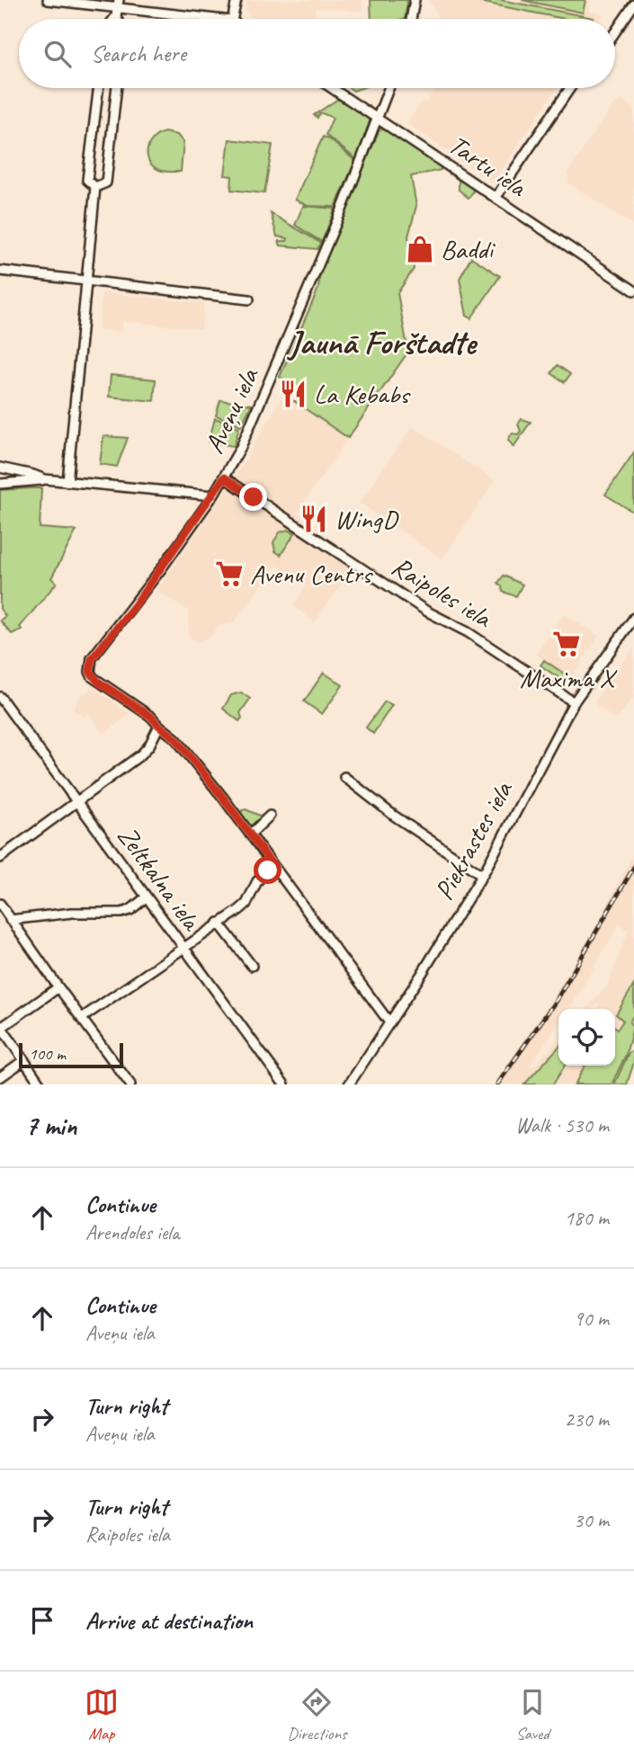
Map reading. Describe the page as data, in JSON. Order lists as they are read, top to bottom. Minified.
{"streets":{"street":["Tartu iela","Aveņu iela","Raipoles iela","Piekrastes iela","Zeltkalna iela"]},"crossings":[["Tartu iela","Aveņu iela"],["Aveņu iela","Raipoles iela"],["Raipoles iela","Piekrastes iela"]],"districts":["Jaunā Forštadte"],"places":{"shop":["Baddi"],"restaurant":["La Kebabs","WingD"],"supermarket":["Avenu Centrs","Maxima X"]},"scale_bar":"100 m","page":{"search":"Search here","scale":"100 m","heading":["7 min","Walk · 530 m"],"list":[["Continue","Arendoles iela","180 m"],["Continue","Aveņu iela","90 m"],["Turn right","Aveņu iela","230 m"],["Turn right","Raipoles iela","30 m"],"Arrive at destination"],"nav":["Map","Directions","Saved"]}}
